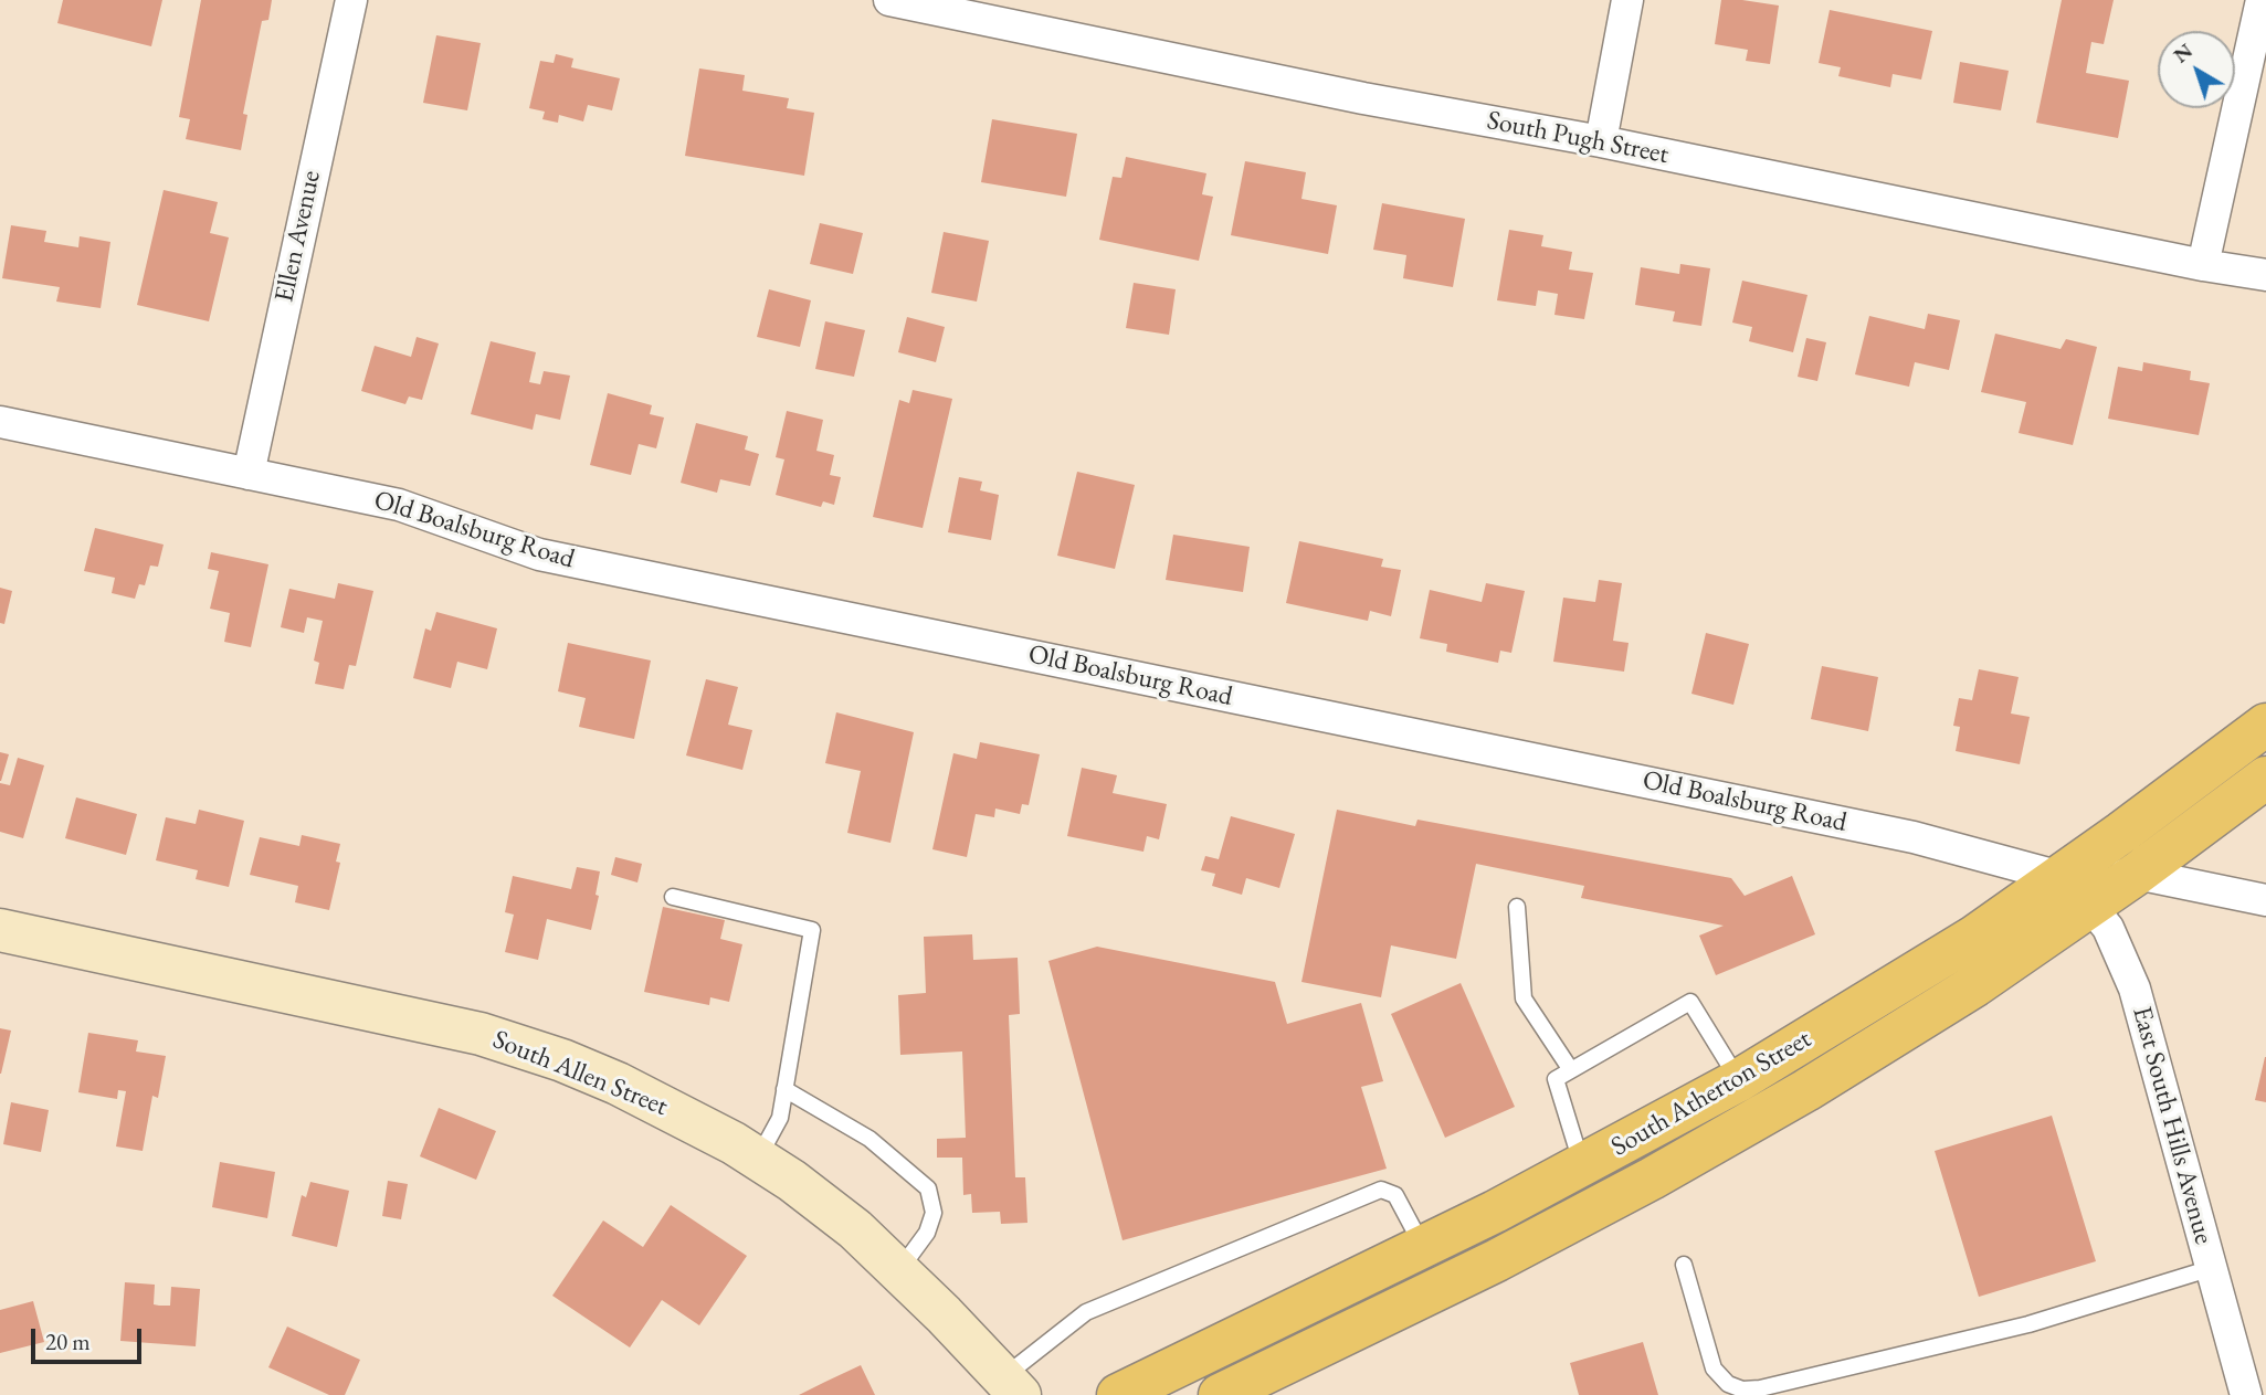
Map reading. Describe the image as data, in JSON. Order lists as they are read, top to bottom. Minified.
{"streets":{"main road":["South Atherton Street"],"street":["South Pugh Street","Ellen Avenue","Old Boalsburg Road","South Allen Street","East South Hills Avenue"]},"crossings":[["Ellen Avenue","Old Boalsburg Road"],["Old Boalsburg Road","South Atherton Street"],["Old Boalsburg Road","East South Hills Avenue"],["South Atherton Street","East South Hills Avenue"]],"scale_bar":"20 m","north":"top left"}
